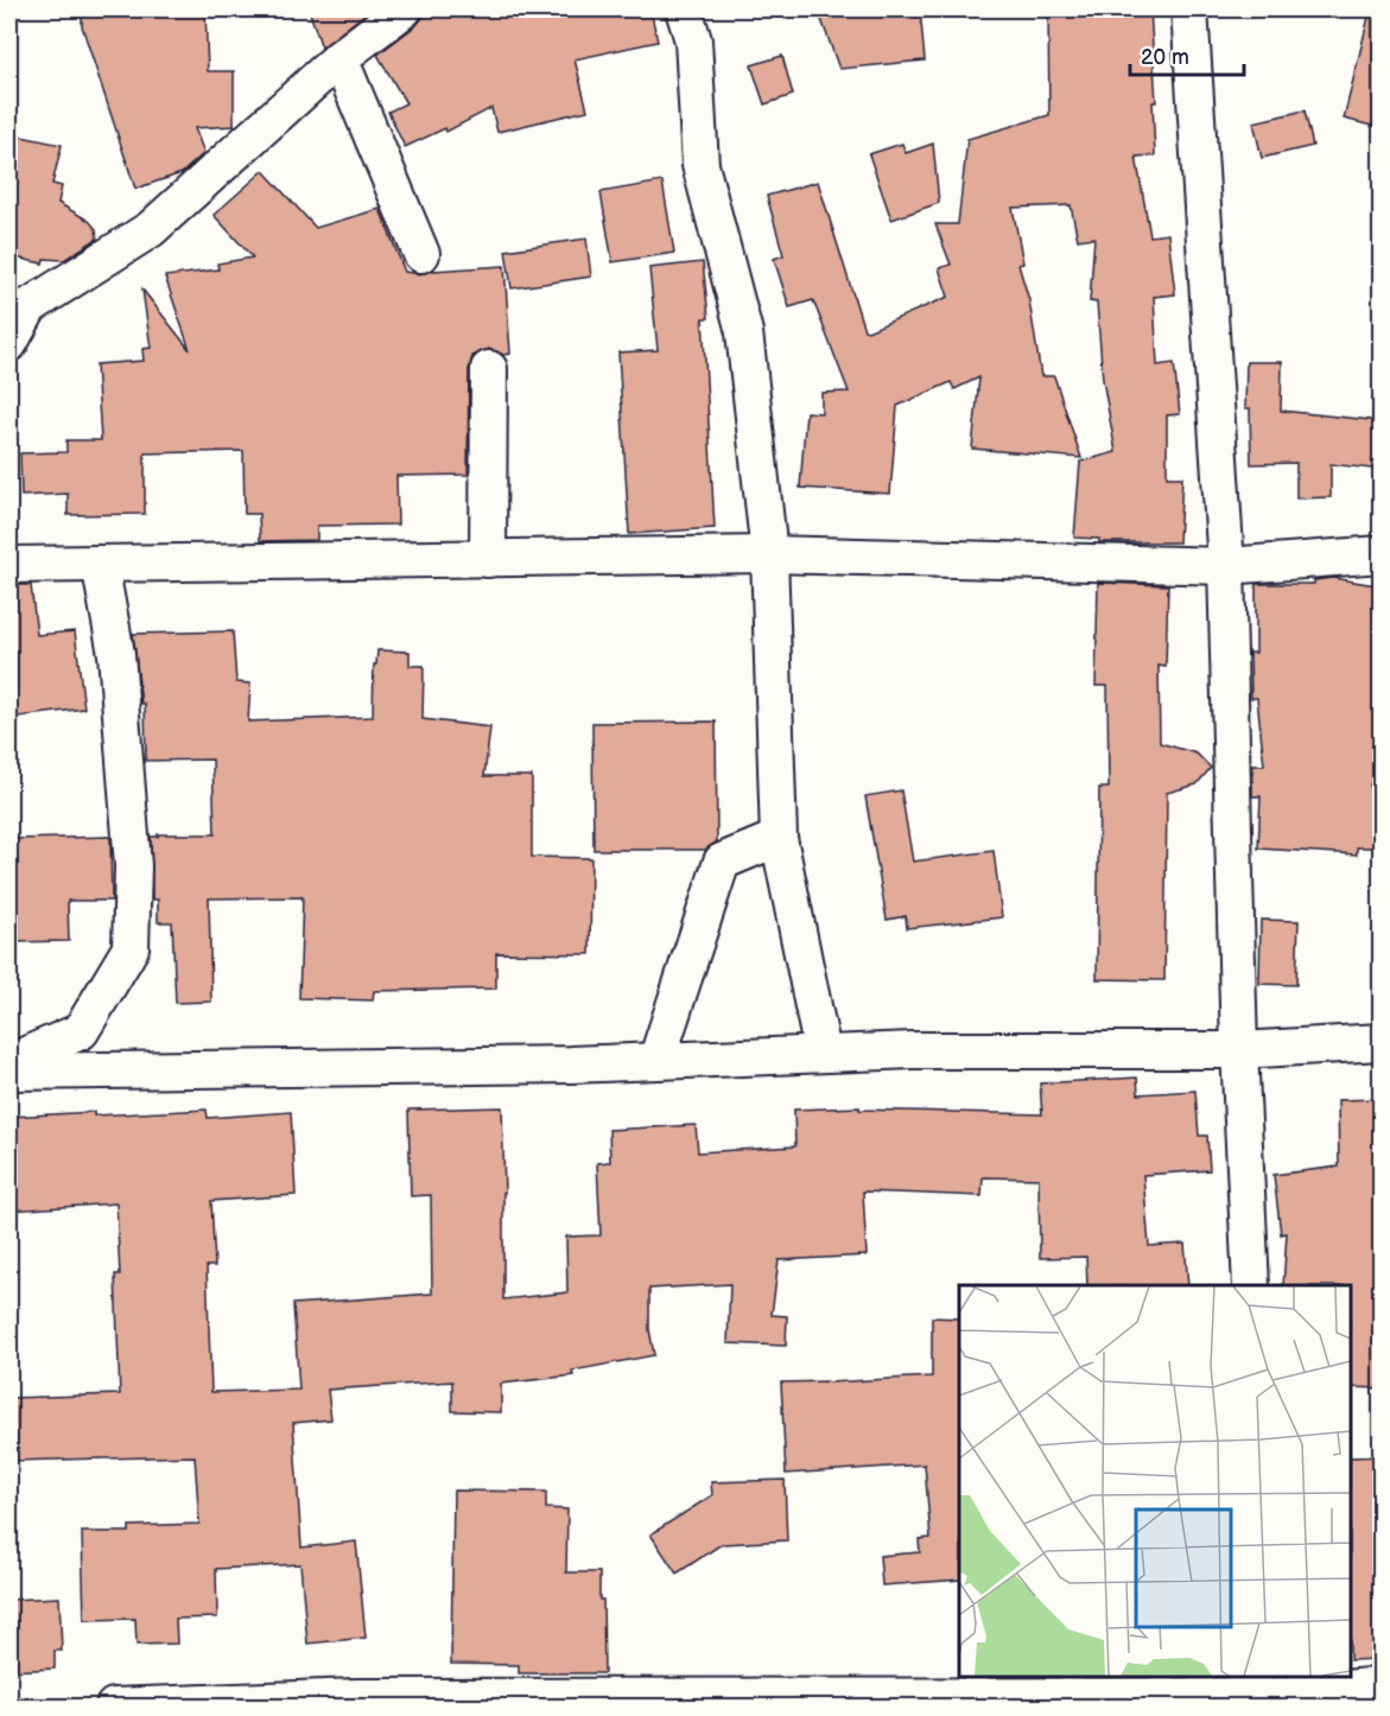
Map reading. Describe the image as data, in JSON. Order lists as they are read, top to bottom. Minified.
{"scale_bar":"20 m"}
